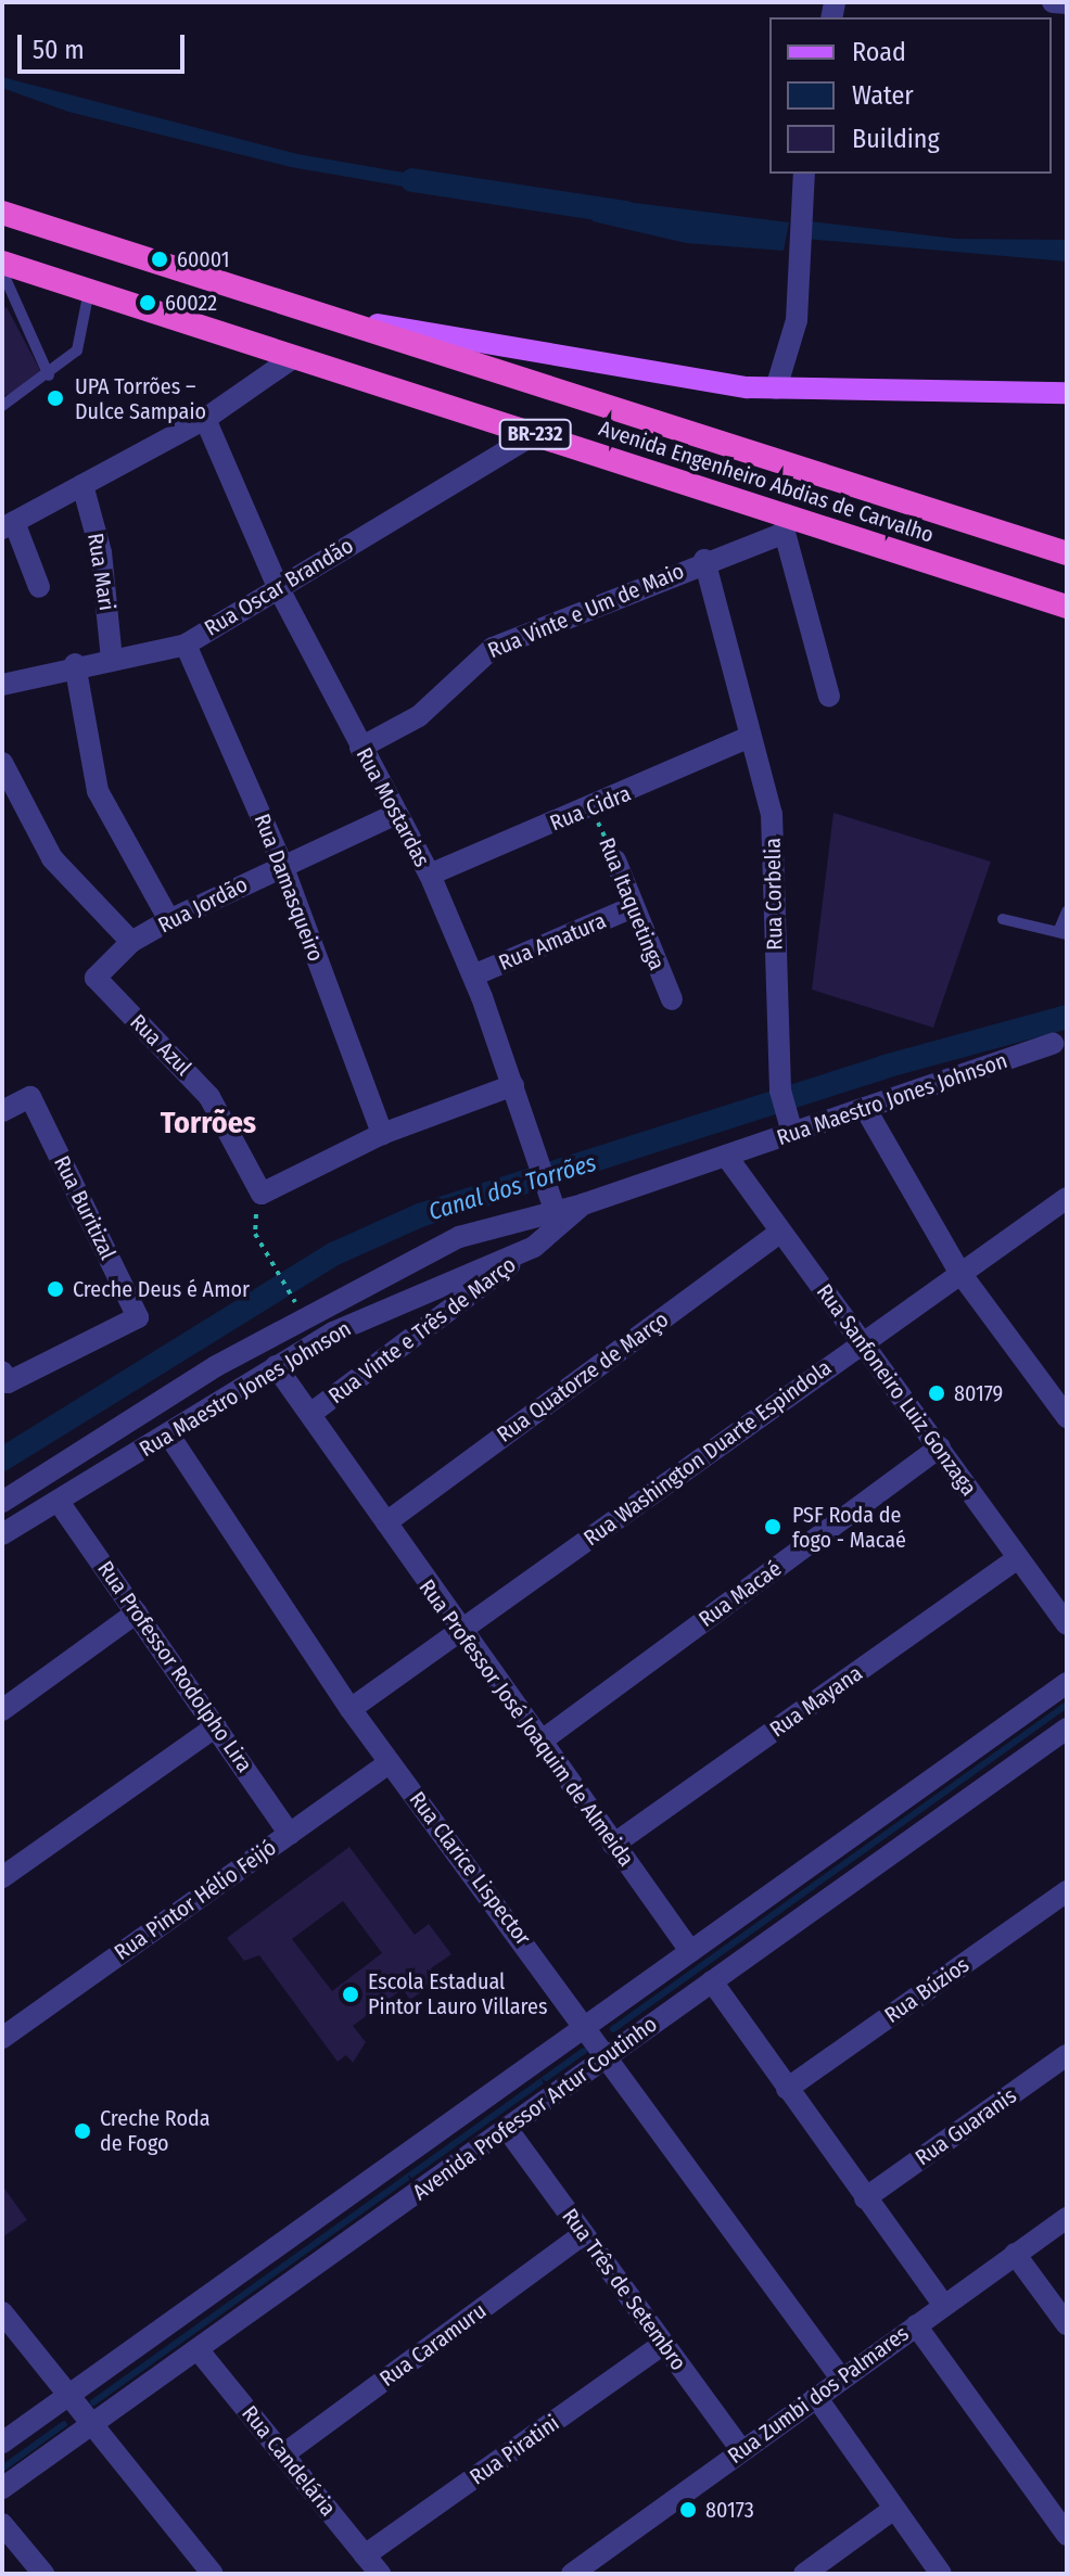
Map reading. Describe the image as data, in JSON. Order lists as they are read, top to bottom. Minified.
{"streets":{"highway":["BR-232","Avenida Engenheiro Abdias de Carvalho"],"street":["Rua Mari","Rua Oscar Brandão","Rua Vinte e Um de Maio","Rua Mostardas","Rua Cidra","Rua Damasqueiro","Rua Corbelia","Rua Itaquetinga","Rua Jordão","Rua Amatura","Rua Azul","Rua Maestro Jones Johnson","Rua Buritizal","Rua Vinte e Três de Março","Rua Quatorze de Março","Rua Sanfoneiro Luiz Gonzaga","Rua Washington Duarte Espindola","Rua Macaé","Rua Professor Rodolpho Lira","Rua Mayana","Rua Professor José Joaquim de Almeida","Rua Clarice Lispector","Rua Pintor Hélio Feijó","Rua Búzios","Avenida Professor Artur Coutinho","Rua Guaranis","Rua Três de Setembro","Rua Caramuru","Rua Zumbi dos Palmares","Rua Piratini","Rua Candelária"]},"crossings":[["Avenida Engenheiro Abdias de Carvalho","Rua Oscar Brandão"],["Avenida Engenheiro Abdias de Carvalho","Rua Vinte e Um de Maio"],["Rua Mari","Rua Oscar Brandão"],["Rua Oscar Brandão","Rua Mostardas"],["Rua Oscar Brandão","Rua Damasqueiro"],["Rua Vinte e Um de Maio","Rua Mostardas"],["Rua Vinte e Um de Maio","Rua Corbelia"],["Rua Mostardas","Rua Cidra"],["Rua Mostardas","Rua Jordão"],["Rua Mostardas","Rua Amatura"],["Rua Mostardas","Rua Maestro Jones Johnson"],["Rua Cidra","Rua Corbelia"],["Rua Cidra","Rua Itaquetinga"],["Rua Damasqueiro","Rua Jordão"],["Rua Corbelia","Rua Maestro Jones Johnson"],["Rua Itaquetinga","Rua Amatura"],["Rua Jordão","Rua Azul"],["Rua Maestro Jones Johnson","Rua Vinte e Três de Março"],["Rua Maestro Jones Johnson","Rua Sanfoneiro Luiz Gonzaga"],["Rua Maestro Jones Johnson","Rua Professor Rodolpho Lira"],["Rua Maestro Jones Johnson","Rua Professor José Joaquim de Almeida"],["Rua Maestro Jones Johnson","Rua Clarice Lispector"],["Rua Vinte e Três de Março","Rua Professor José Joaquim de Almeida"],["Rua Quatorze de Março","Rua Sanfoneiro Luiz Gonzaga"],["Rua Quatorze de Março","Rua Professor José Joaquim de Almeida"],["Rua Sanfoneiro Luiz Gonzaga","Rua Washington Duarte Espindola"],["Rua Sanfoneiro Luiz Gonzaga","Rua Macaé"],["Rua Sanfoneiro Luiz Gonzaga","Rua Mayana"],["Rua Washington Duarte Espindola","Rua Professor José Joaquim de Almeida"],["Rua Washington Duarte Espindola","Rua Clarice Lispector"],["Rua Macaé","Rua Professor José Joaquim de Almeida"],["Rua Professor Rodolpho Lira","Rua Pintor Hélio Feijó"],["Rua Mayana","Rua Professor José Joaquim de Almeida"],["Rua Professor José Joaquim de Almeida","Avenida Professor Artur Coutinho"],["Rua Clarice Lispector","Rua Pintor Hélio Feijó"],["Rua Clarice Lispector","Avenida Professor Artur Coutinho"],["Rua Clarice Lispector","Rua Zumbi dos Palmares"],["Avenida Professor Artur Coutinho","Rua Três de Setembro"],["Avenida Professor Artur Coutinho","Rua Candelária"],["Rua Três de Setembro","Rua Caramuru"],["Rua Três de Setembro","Rua Zumbi dos Palmares"],["Rua Três de Setembro","Rua Piratini"],["Rua Caramuru","Rua Candelária"],["Rua Piratini","Rua Candelária"]],"districts":["Torrões"],"water":["Canal dos Torrões"],"places":["60001","60022","UPA Torrões – Dulce Sampaio","Creche Deus é Amor","80179","PSF Roda de fogo - Macaé","Escola Estadual Pintor Lauro Villares","Creche Roda de Fogo","80173"],"legend":["Road","Water","Building"],"scale_bar":"50 m"}
